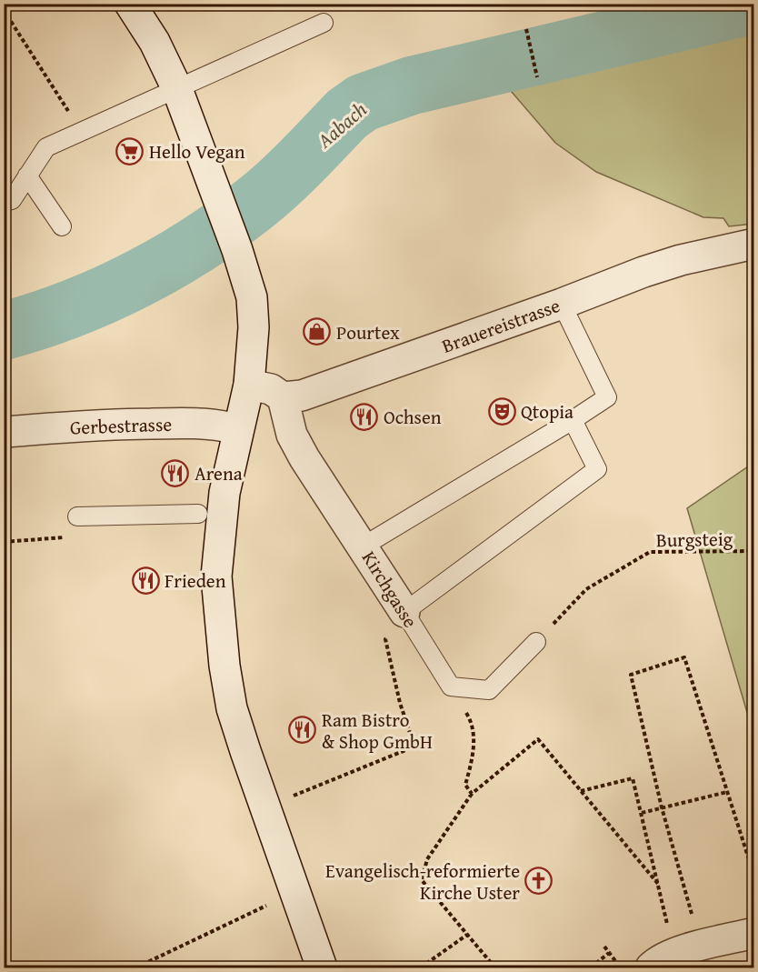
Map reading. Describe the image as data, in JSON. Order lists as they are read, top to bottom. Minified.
{"streets":{"street":["Brauereistrasse","Gerbestrasse","Kirchgasse"],"path":["Burgsteig"]},"crossings":[["Brauereistrasse","Kirchgasse"]],"water":["Aabach"],"places":{"supermarket":["Hello Vegan"],"shop":["Pourtex"],"theatre":["Qtopia"],"restaurant":["Ochsen","Arena","Frieden","Ram Bistro & Shop GmbH"],"church":["Evangelisch-reformierte Kirche Uster"]}}
